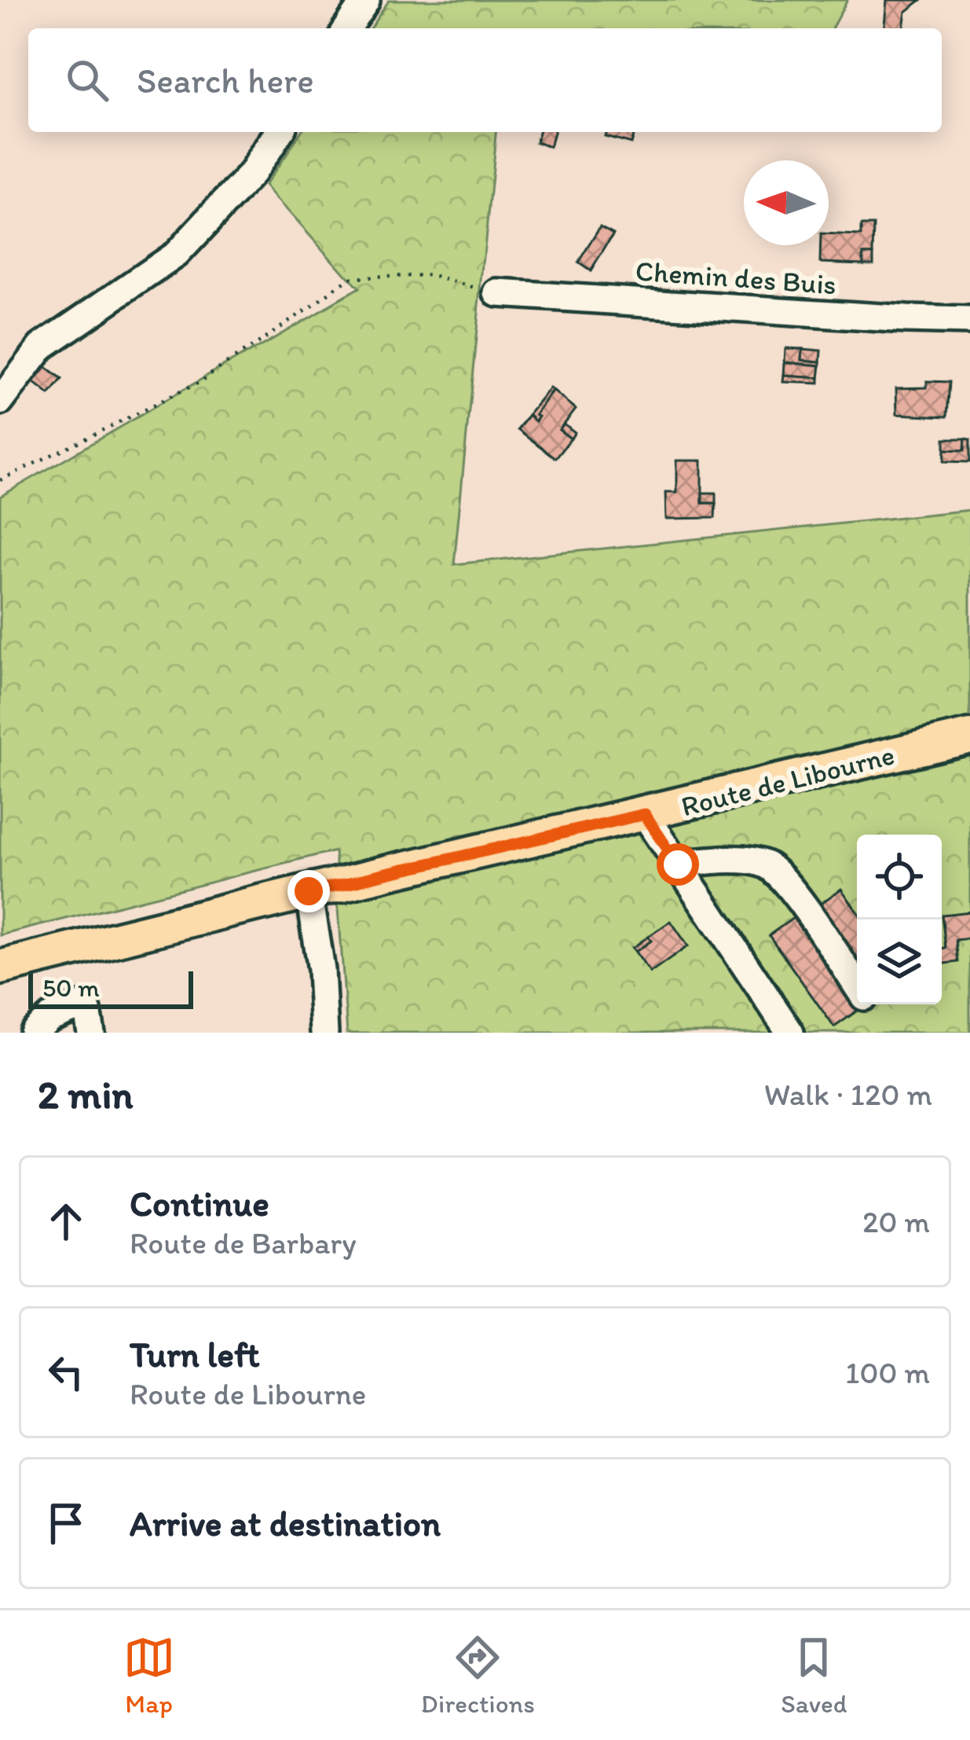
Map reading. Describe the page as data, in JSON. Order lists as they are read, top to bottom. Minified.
{"streets":{"main road":["Route de Libourne"],"street":["Chemin des Buis"]},"scale_bar":"50 m","north":"left","page":{"search":"Search here","scale":"50 m","heading":["2 min","Walk · 120 m"],"list":[["Continue","Route de Barbary","20 m"],["Turn left","Route de Libourne","100 m"],"Arrive at destination"],"nav":["Map","Directions","Saved"]}}
